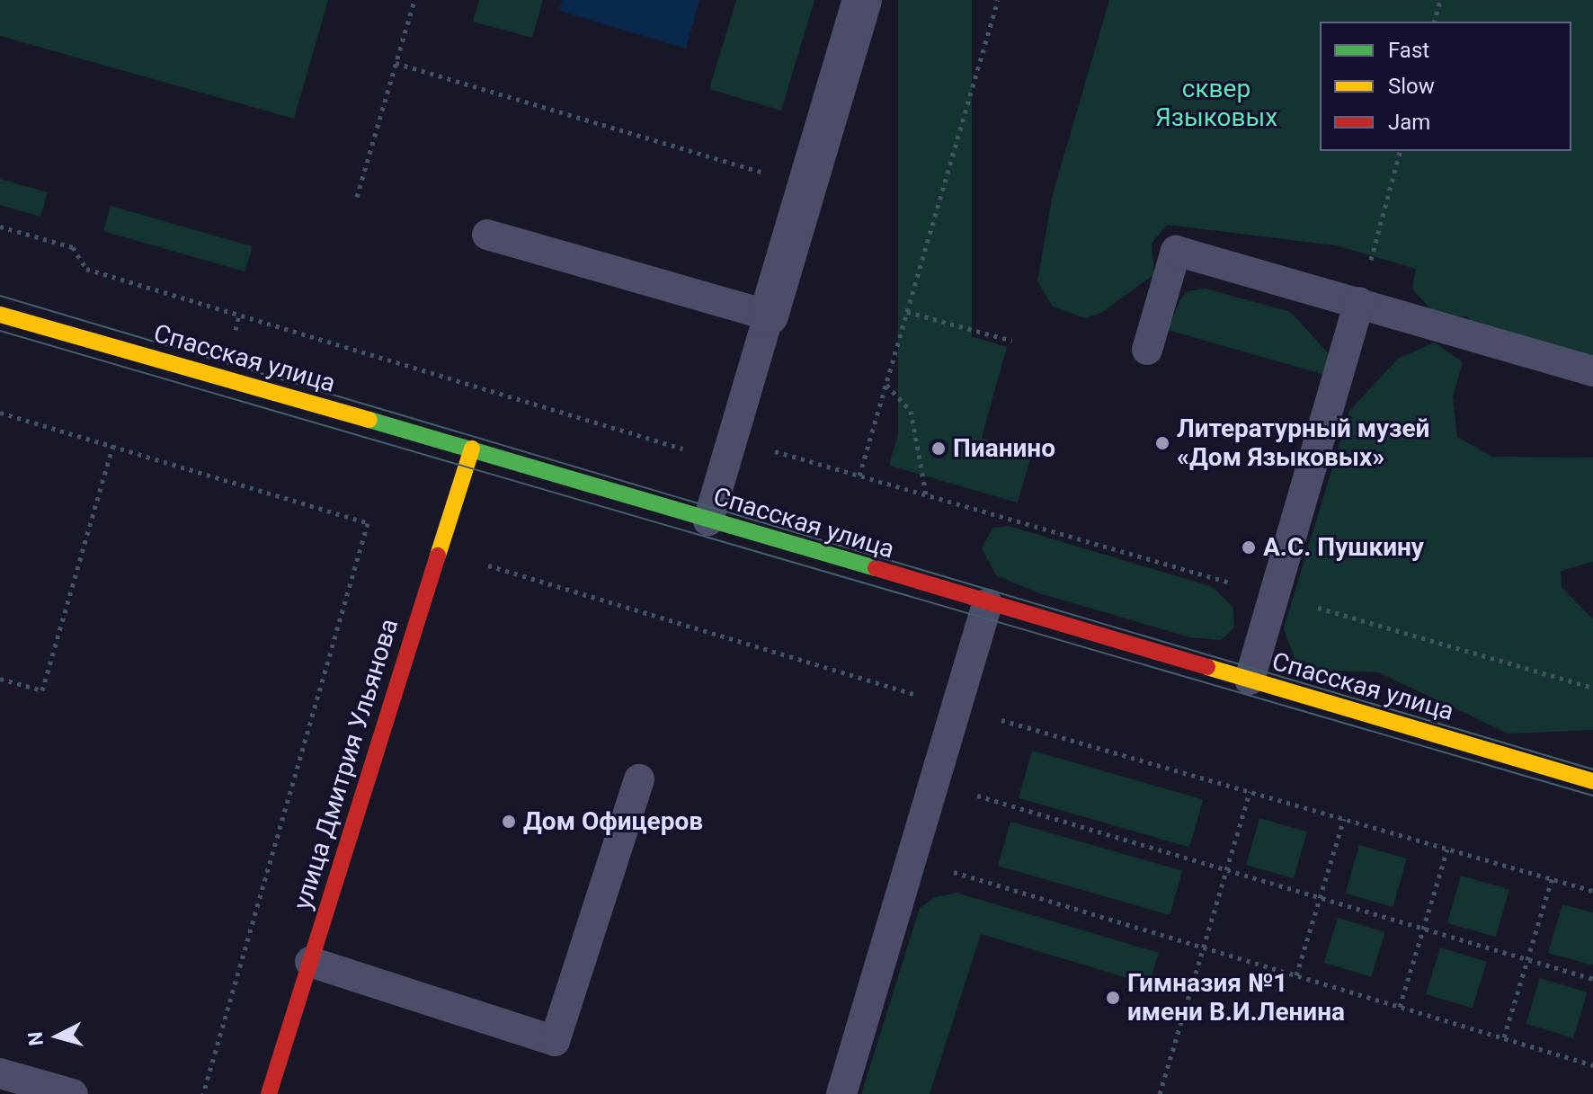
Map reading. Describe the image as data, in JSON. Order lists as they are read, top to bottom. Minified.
{"streets":{"street":["Спасская улица","улица Дмитрия Ульянова"]},"crossings":[["Спасская улица","улица Дмитрия Ульянова"]],"parks":["сквер Языковых"],"places":["Литературный музей «Дом Языковых»","Пианино","А.С. Пушкину","Дом Офицеров","Гимназия №1 имени В.И.Ленина"],"legend":["Fast","Slow","Jam"],"north":"left"}
